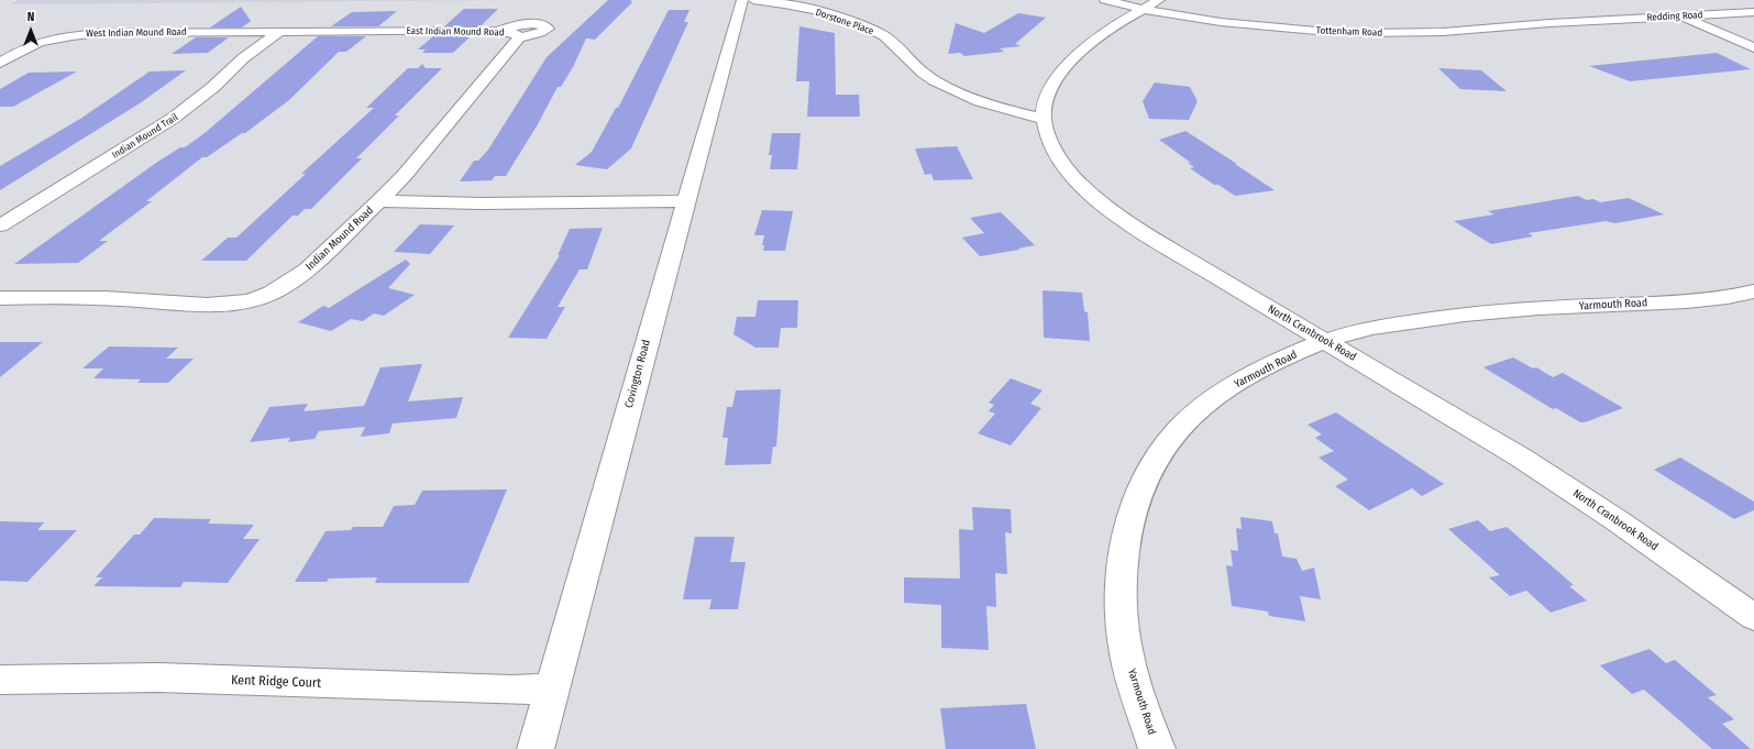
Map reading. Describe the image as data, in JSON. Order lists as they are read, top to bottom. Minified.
{"streets":{"street":["Redding Road","Dorstone Place","East Indian Mound Road","Tottenham Road","West Indian Mound Road","Indian Mound Trail","Indian Mound Road","Yarmouth Road","North Cranbrook Road","Covington Road","Kent Ridge Court"]},"crossings":[["Redding Road","Tottenham Road"],["Dorstone Place","North Cranbrook Road"],["East Indian Mound Road","West Indian Mound Road"],["East Indian Mound Road","Indian Mound Trail"],["East Indian Mound Road","Indian Mound Road"],["Tottenham Road","North Cranbrook Road"],["West Indian Mound Road","Indian Mound Trail"],["Indian Mound Road","Covington Road"],["Yarmouth Road","North Cranbrook Road"],["Covington Road","Kent Ridge Court"]],"north":"top"}
